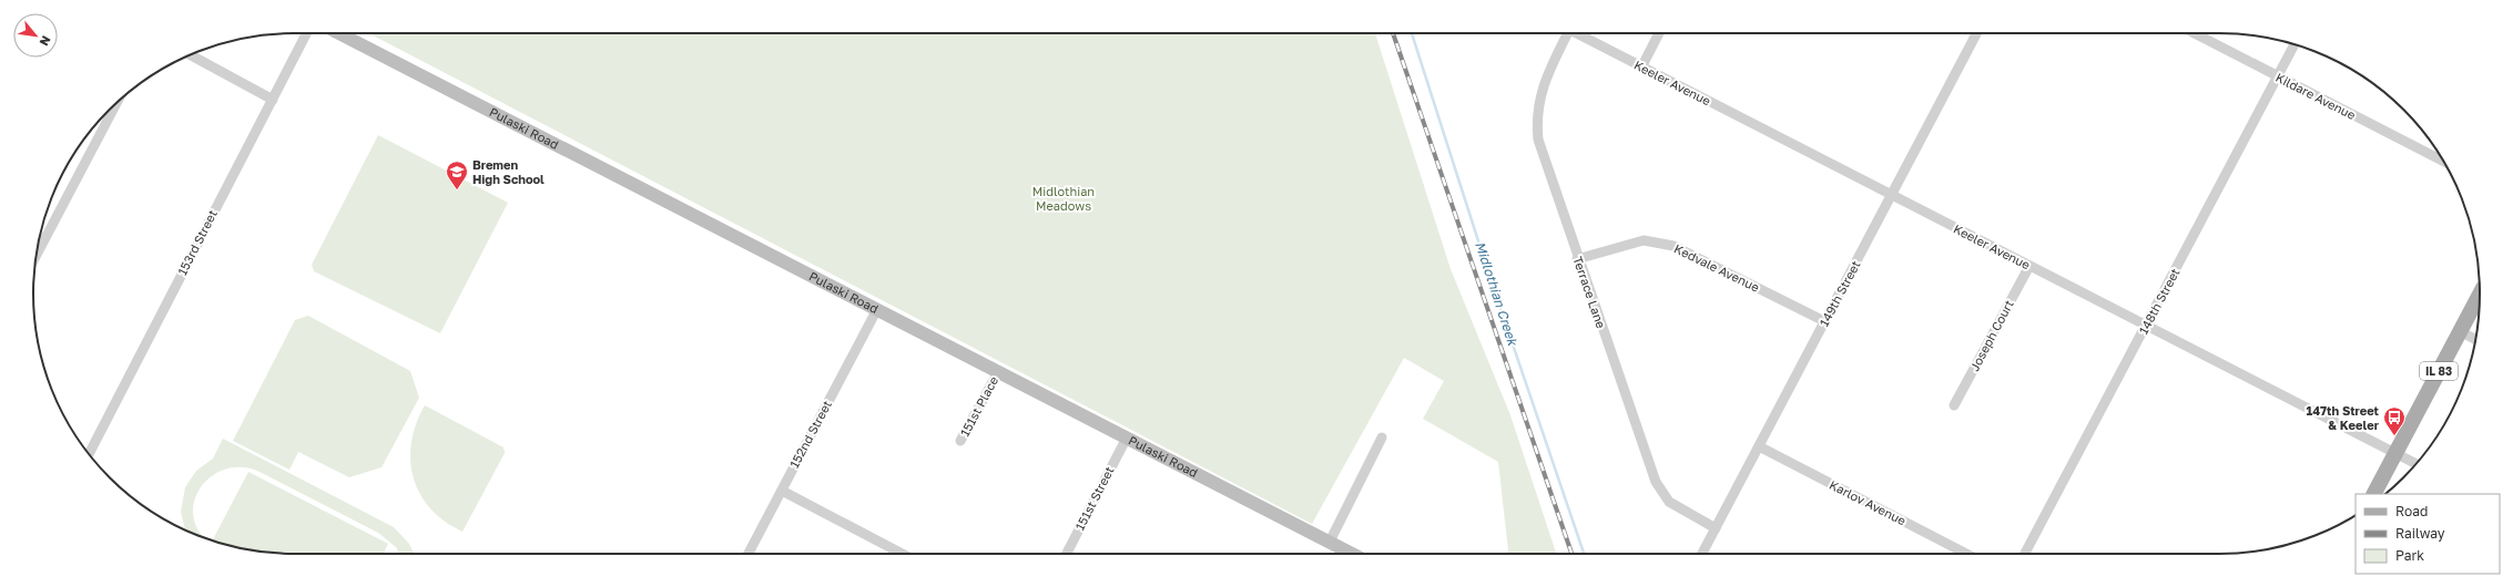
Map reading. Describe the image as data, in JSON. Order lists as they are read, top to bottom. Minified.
{"streets":{"main road":["Pulaski Road","IL 83"],"street":["Keeler Avenue","Kildare Avenue","153rd Street","Kedvale Avenue","Terrace Lane","149th Street","148th Street","Joseph Court","151st Place","152nd Street","151st Street","Karlov Avenue"]},"crossings":[["Keeler Avenue","149th Street"],["Keeler Avenue","148th Street"],["Keeler Avenue","Joseph Court"],["Keeler Avenue","IL 83"],["Kildare Avenue","148th Street"],["Pulaski Road","151st Place"],["Pulaski Road","152nd Street"],["Pulaski Road","151st Street"],["Kedvale Avenue","Terrace Lane"],["Kedvale Avenue","149th Street"],["Terrace Lane","149th Street"],["149th Street","Karlov Avenue"]],"water":["Midlothian Creek"],"parks":["Midlothian Meadows"],"places":{"school or university":["Bremen High School"],"bus stop":["147th Street & Keeler"]},"legend":["Road","Railway","Park"],"north":"bottom right"}
